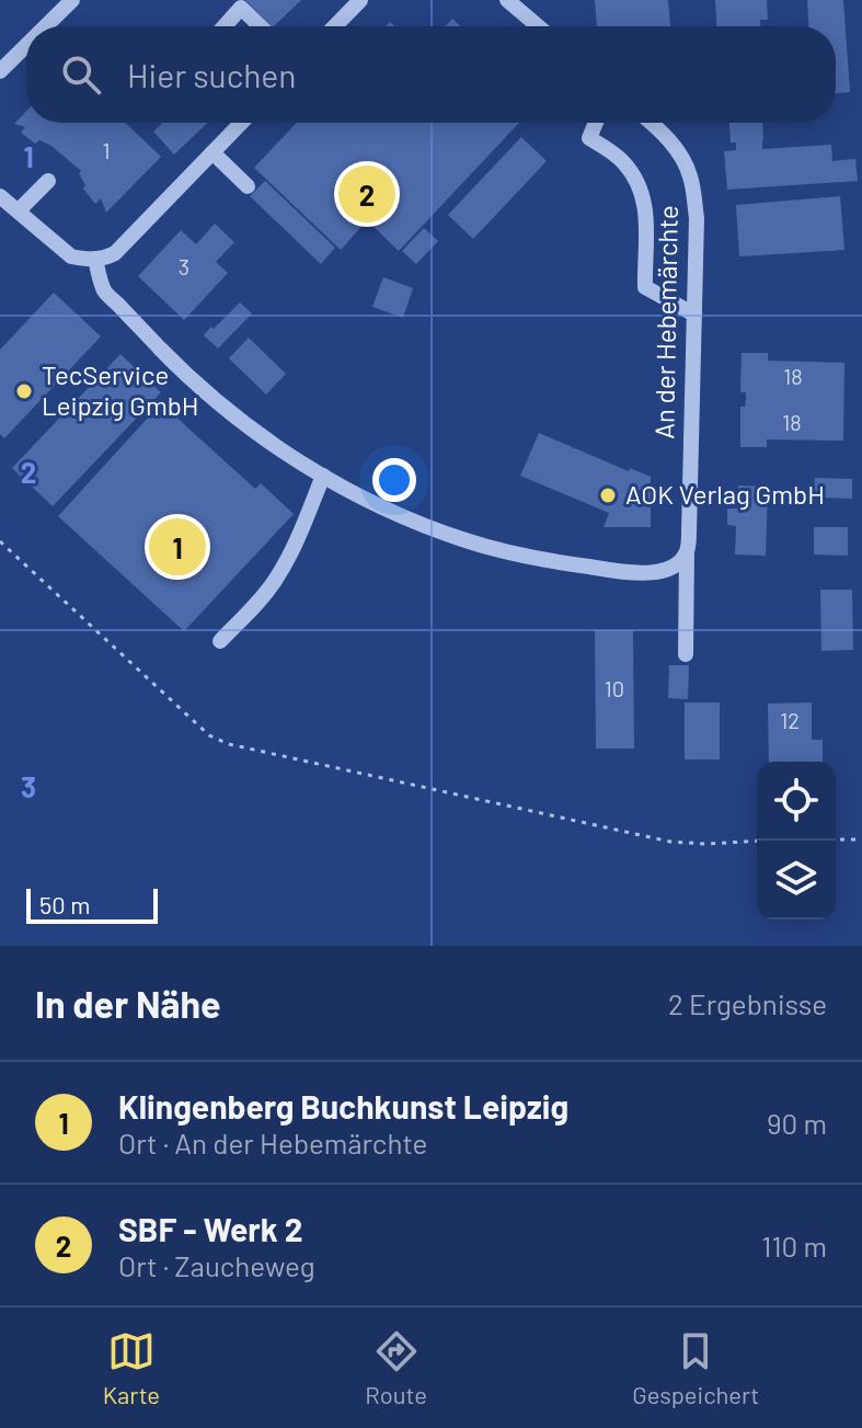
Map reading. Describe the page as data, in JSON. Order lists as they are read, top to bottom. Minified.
{"streets":{"street":["An der Hebemärchte"]},"places":["TecService Leipzig GmbH","AOK Verlag GmbH"],"house_numbers":["1","3","18","18","10","12"],"scale_bar":"50 m","page":{"search":"Hier suchen","pins":["2","1"],"scale":"50 m","heading":["In der Nähe","2 Ergebnisse"],"list":[{"mark":"1","name":"Klingenberg Buchkunst Leipzig","note":"Ort · An der Hebemärchte","value":"90 m"},{"mark":"2","name":"SBF - Werk 2","note":"Ort · Zaucheweg","value":"110 m"}],"nav":["Karte","Route","Gespeichert"]},"grid":{"rows":["1","2","3"]}}
